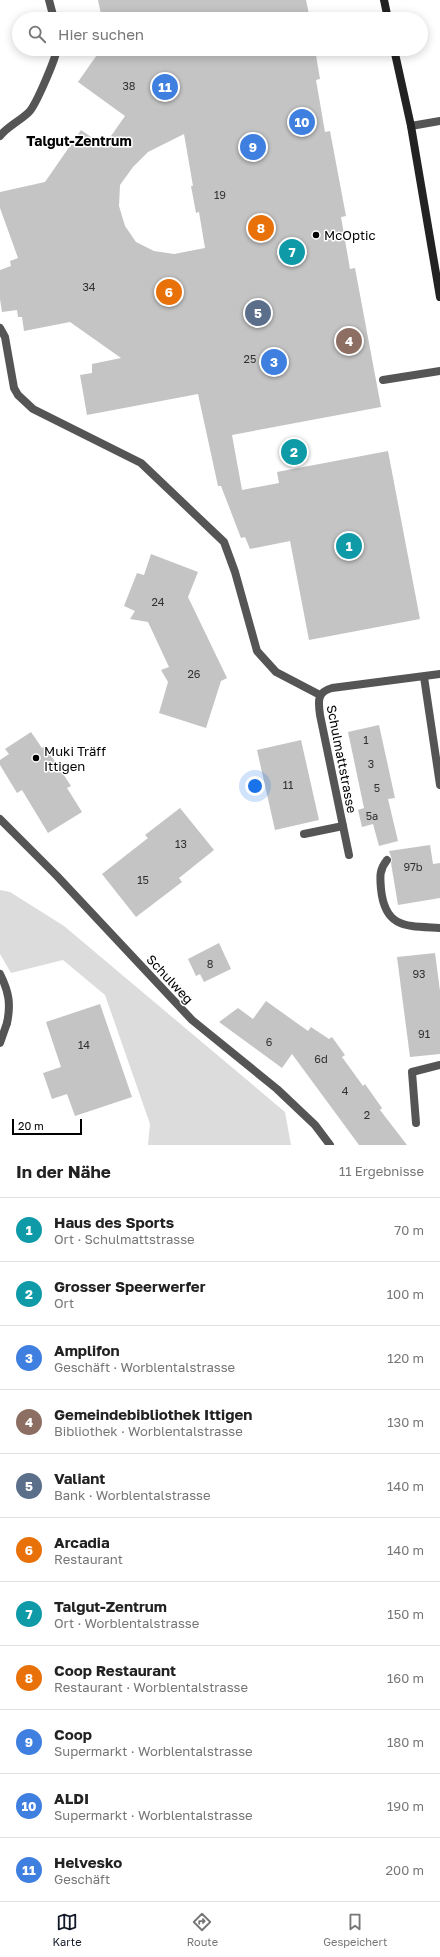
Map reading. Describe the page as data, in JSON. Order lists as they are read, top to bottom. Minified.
{"streets":{"street":["Schulmattstrasse","Schulweg"]},"districts":["Talgut-Zentrum"],"places":["McOptic","Muki Träff Ittigen"],"house_numbers":["38","19","34","25","24","26","1","3","11","5","5a","13","97b","15","8","93","91","6","14","6d","4","2"],"scale_bar":"20 m","page":{"search":"Hier suchen","pins":["11","10","9","8","7","6","5","4","3","2","1"],"scale":"20 m","heading":["In der Nähe","11 Ergebnisse"],"list":[{"mark":"1","name":"Haus des Sports","note":"Ort · Schulmattstrasse","value":"70 m"},{"mark":"2","name":"Grosser Speerwerfer","note":"Ort","value":"100 m"},{"mark":"3","name":"Amplifon","note":"Geschäft · Worblentalstrasse","value":"120 m"},{"mark":"4","name":"Gemeindebibliothek Ittigen","note":"Bibliothek · Worblentalstrasse","value":"130 m"},{"mark":"5","name":"Valiant","note":"Bank · Worblentalstrasse","value":"140 m"},{"mark":"6","name":"Arcadia","note":"Restaurant","value":"140 m"},{"mark":"7","name":"Talgut-Zentrum","note":"Ort · Worblentalstrasse","value":"150 m"},{"mark":"8","name":"Coop Restaurant","note":"Restaurant · Worblentalstrasse","value":"160 m"},{"mark":"9","name":"Coop","note":"Supermarkt · Worblentalstrasse","value":"180 m"},{"mark":"10","name":"ALDI","note":"Supermarkt · Worblentalstrasse","value":"190 m"},{"mark":"11","name":"Helvesko","note":"Geschäft","value":"200 m"}],"nav":["Karte","Route","Gespeichert"]}}
